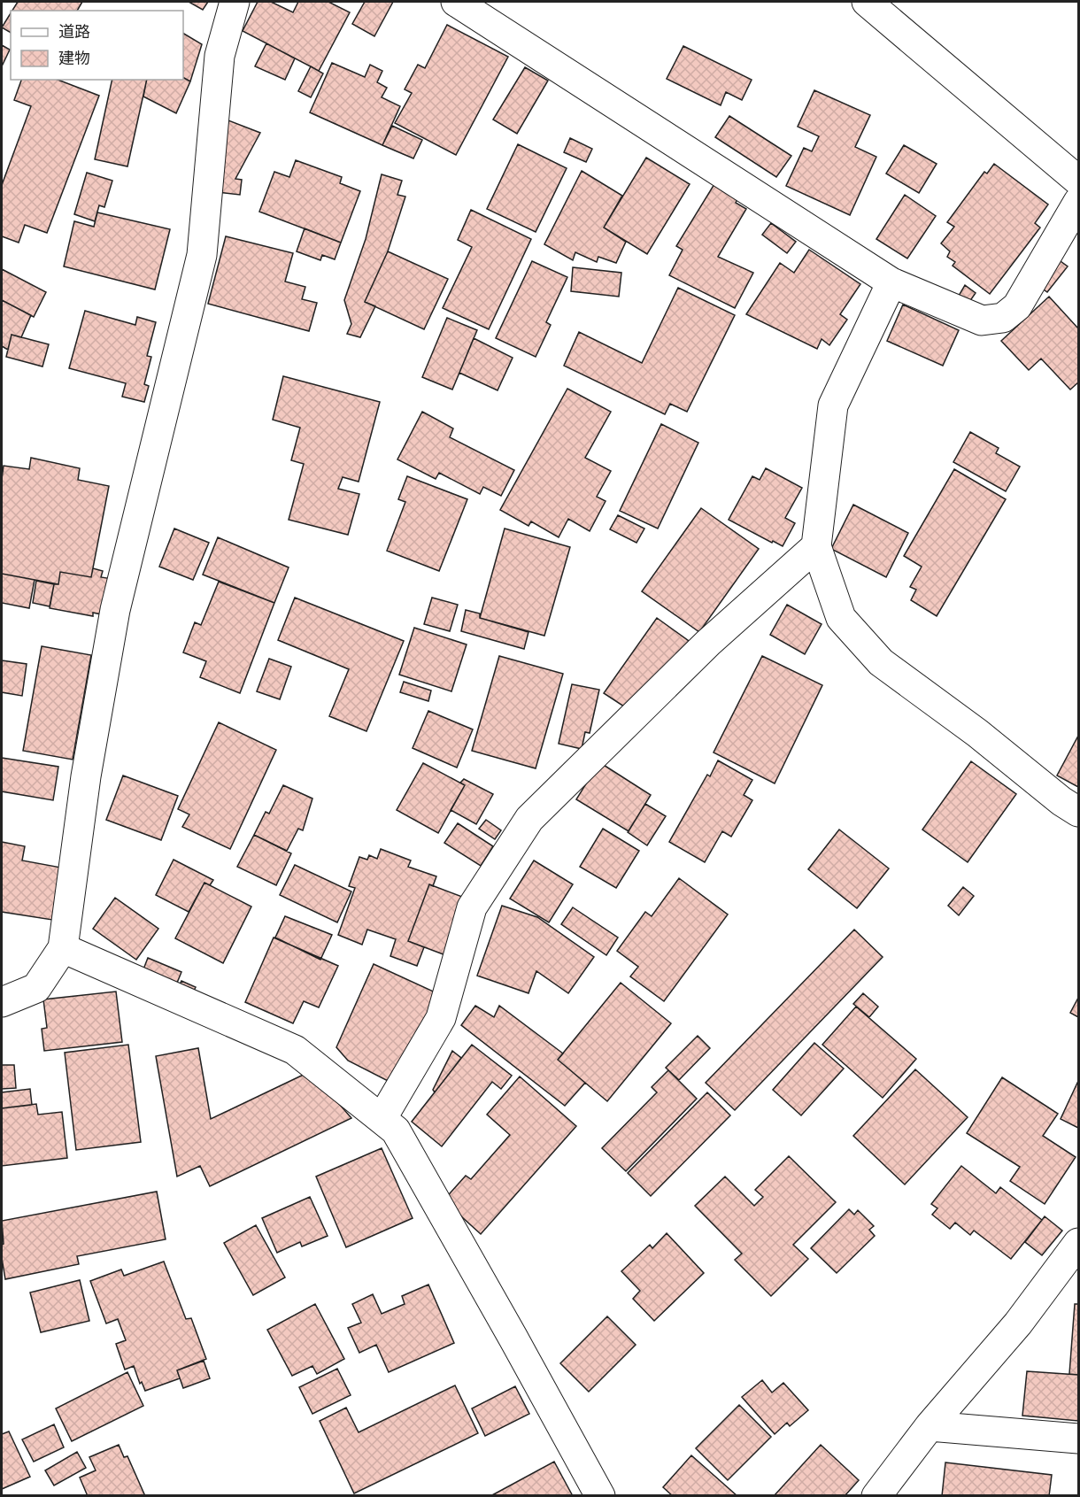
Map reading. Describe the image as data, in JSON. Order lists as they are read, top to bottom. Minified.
{"legend":["道路","建物"]}
